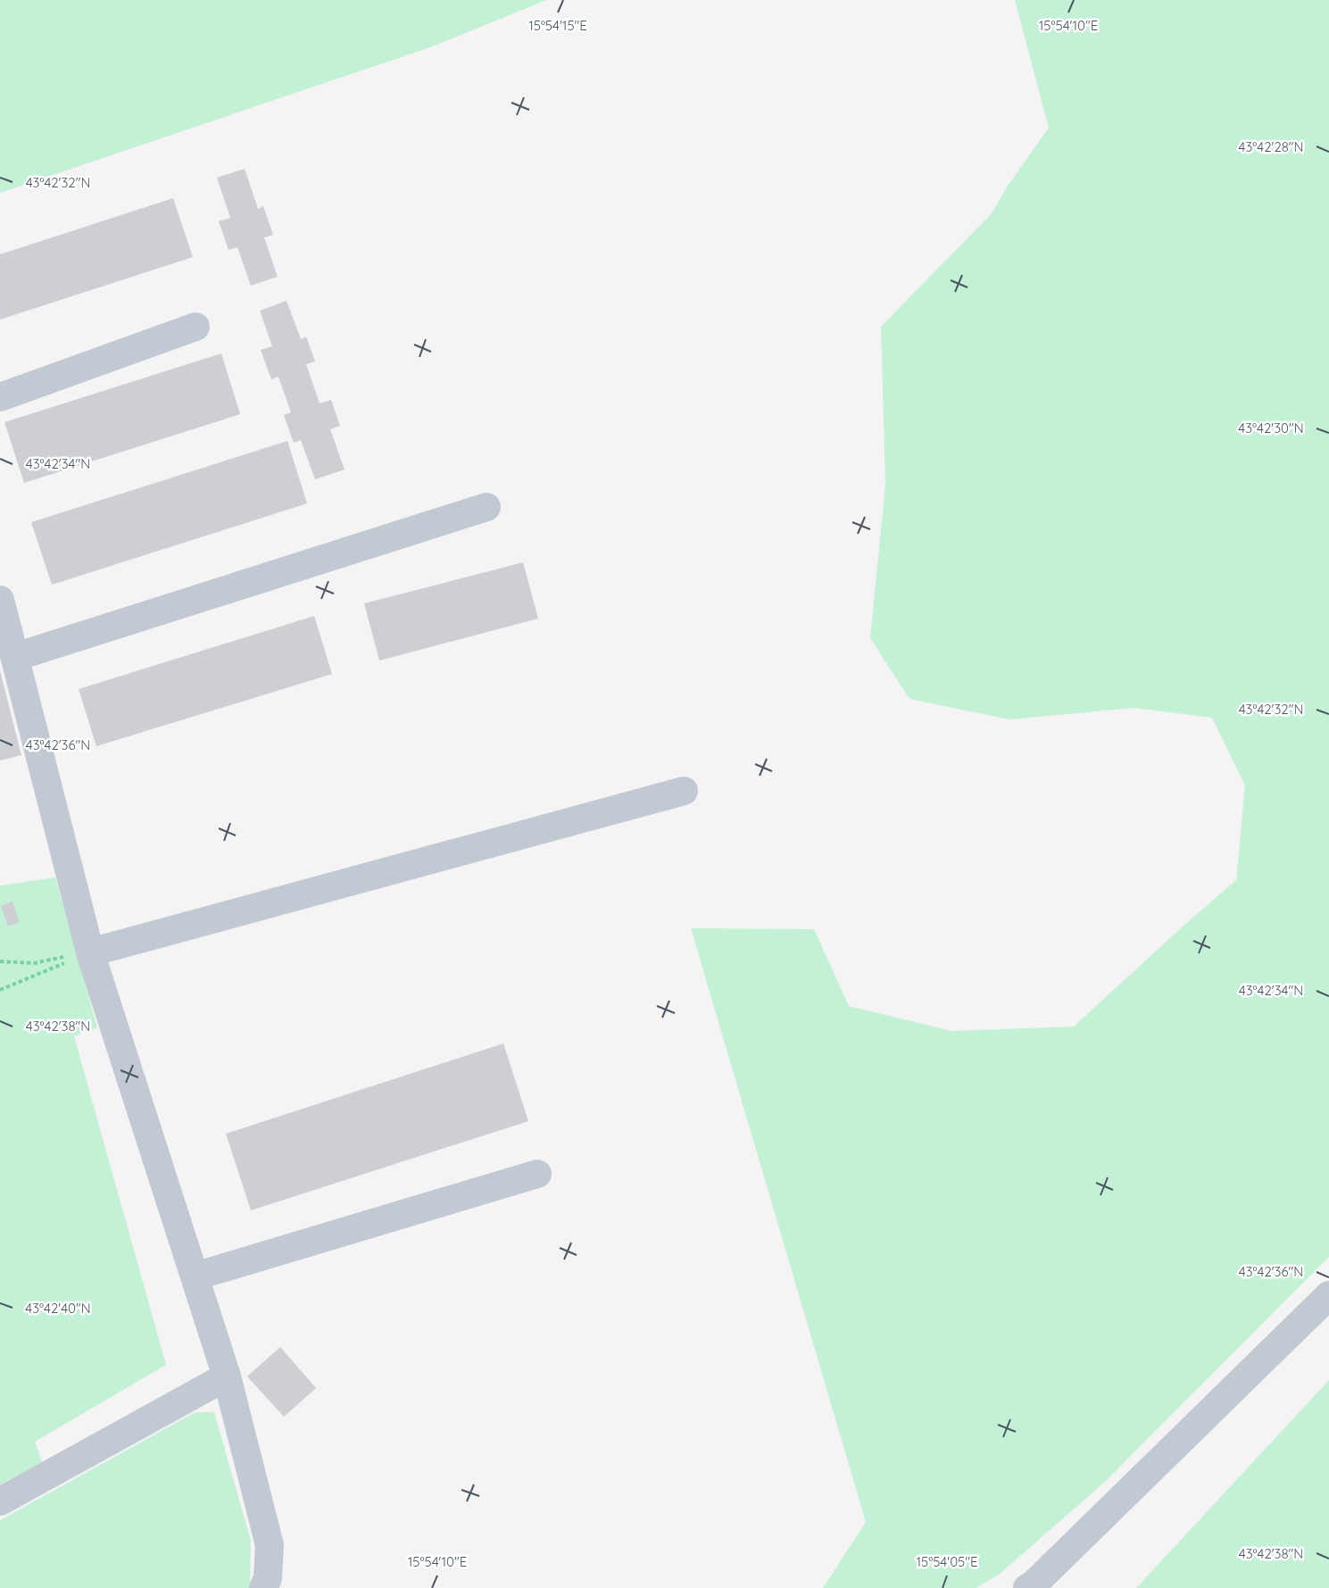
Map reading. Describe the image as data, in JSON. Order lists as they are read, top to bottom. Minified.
{"coordinates":["15°54'15\"E","15°54'10\"E","43°42'28\"N","43°42'32\"N","43°42'30\"N","43°42'34\"N","43°42'36\"N","43°42'38\"N","43°42'40\"N","15°54'05\"E"]}
